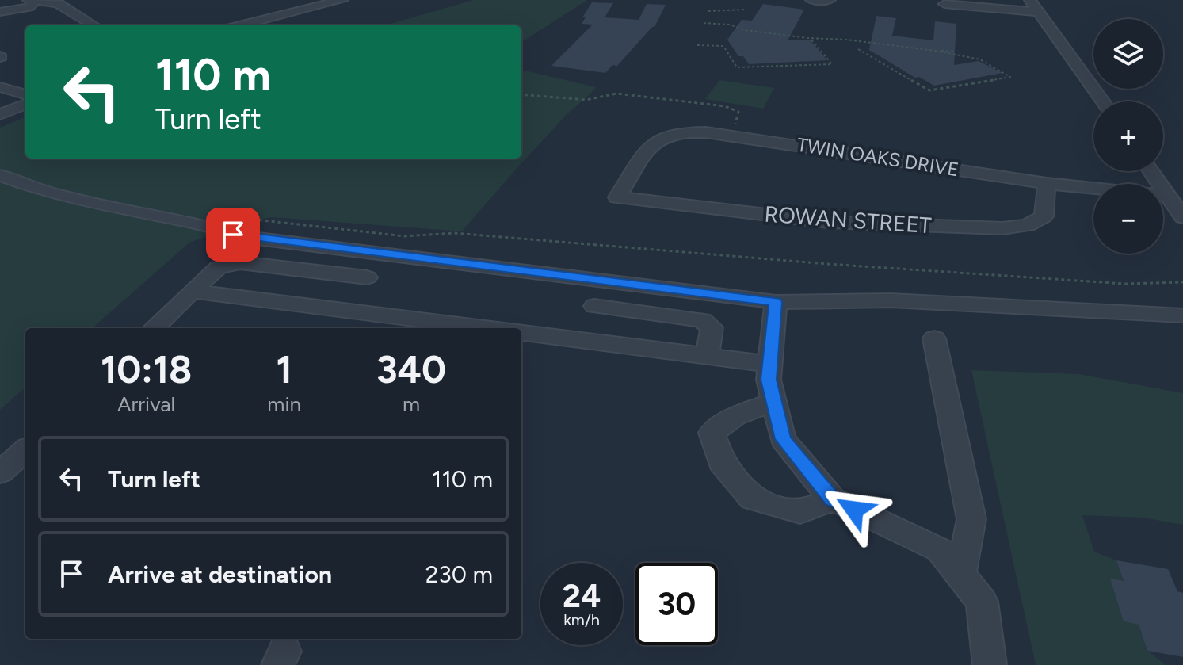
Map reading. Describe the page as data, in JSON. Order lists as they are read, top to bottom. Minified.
{"streets":{"street":["TWIN OAKS DRIVE","ROWAN STREET"]},"crossings":[["TWIN OAKS DRIVE","ROWAN STREET"]],"page":{"map_buttons":["+","−"],"turn":["110 m","Turn left"],"eta":["10:18","Arrival","1","min","340","m"],"list":[{"name":"Turn left","value":"110 m"},{"name":"Arrive at destination","value":"230 m"}],"speed":"24 km/h","limit":"30"}}
